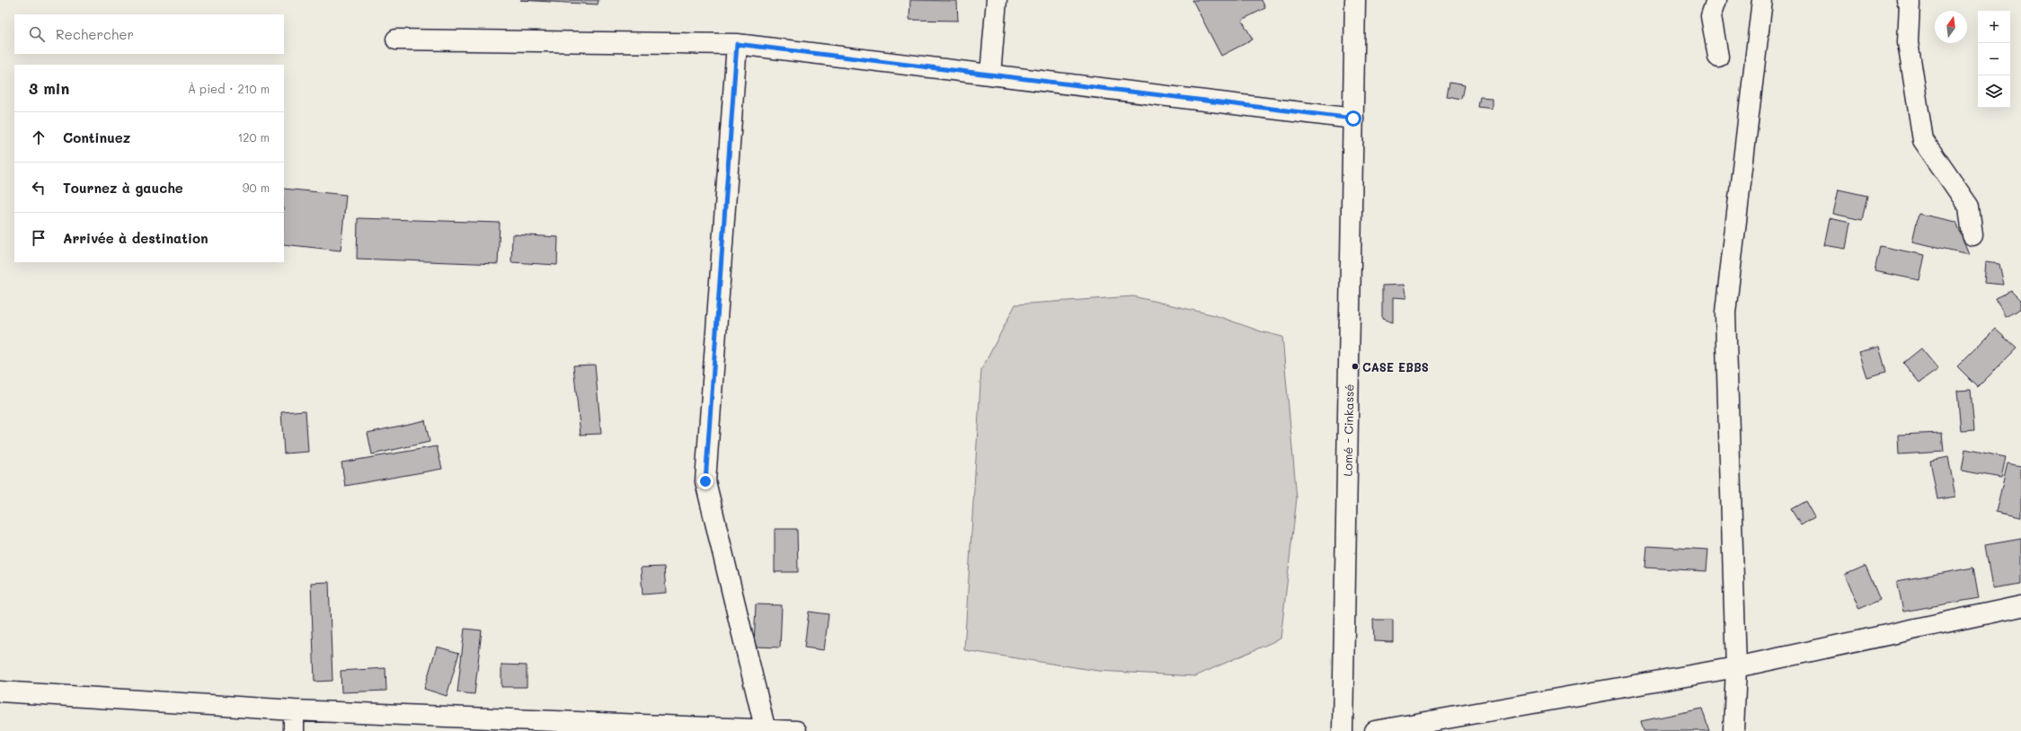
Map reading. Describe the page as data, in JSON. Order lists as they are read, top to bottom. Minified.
{"streets":{"main road":["Lomé - Cinkassé"]},"places":["CASE EBBS"],"north":"top","page":{"map_buttons":["+","−"],"search":"Rechercher","heading":["3 min","À pied · 210 m"],"list":[["Continuez","120 m"],["Tournez à gauche","90 m"],"Arrivée à destination"]}}
